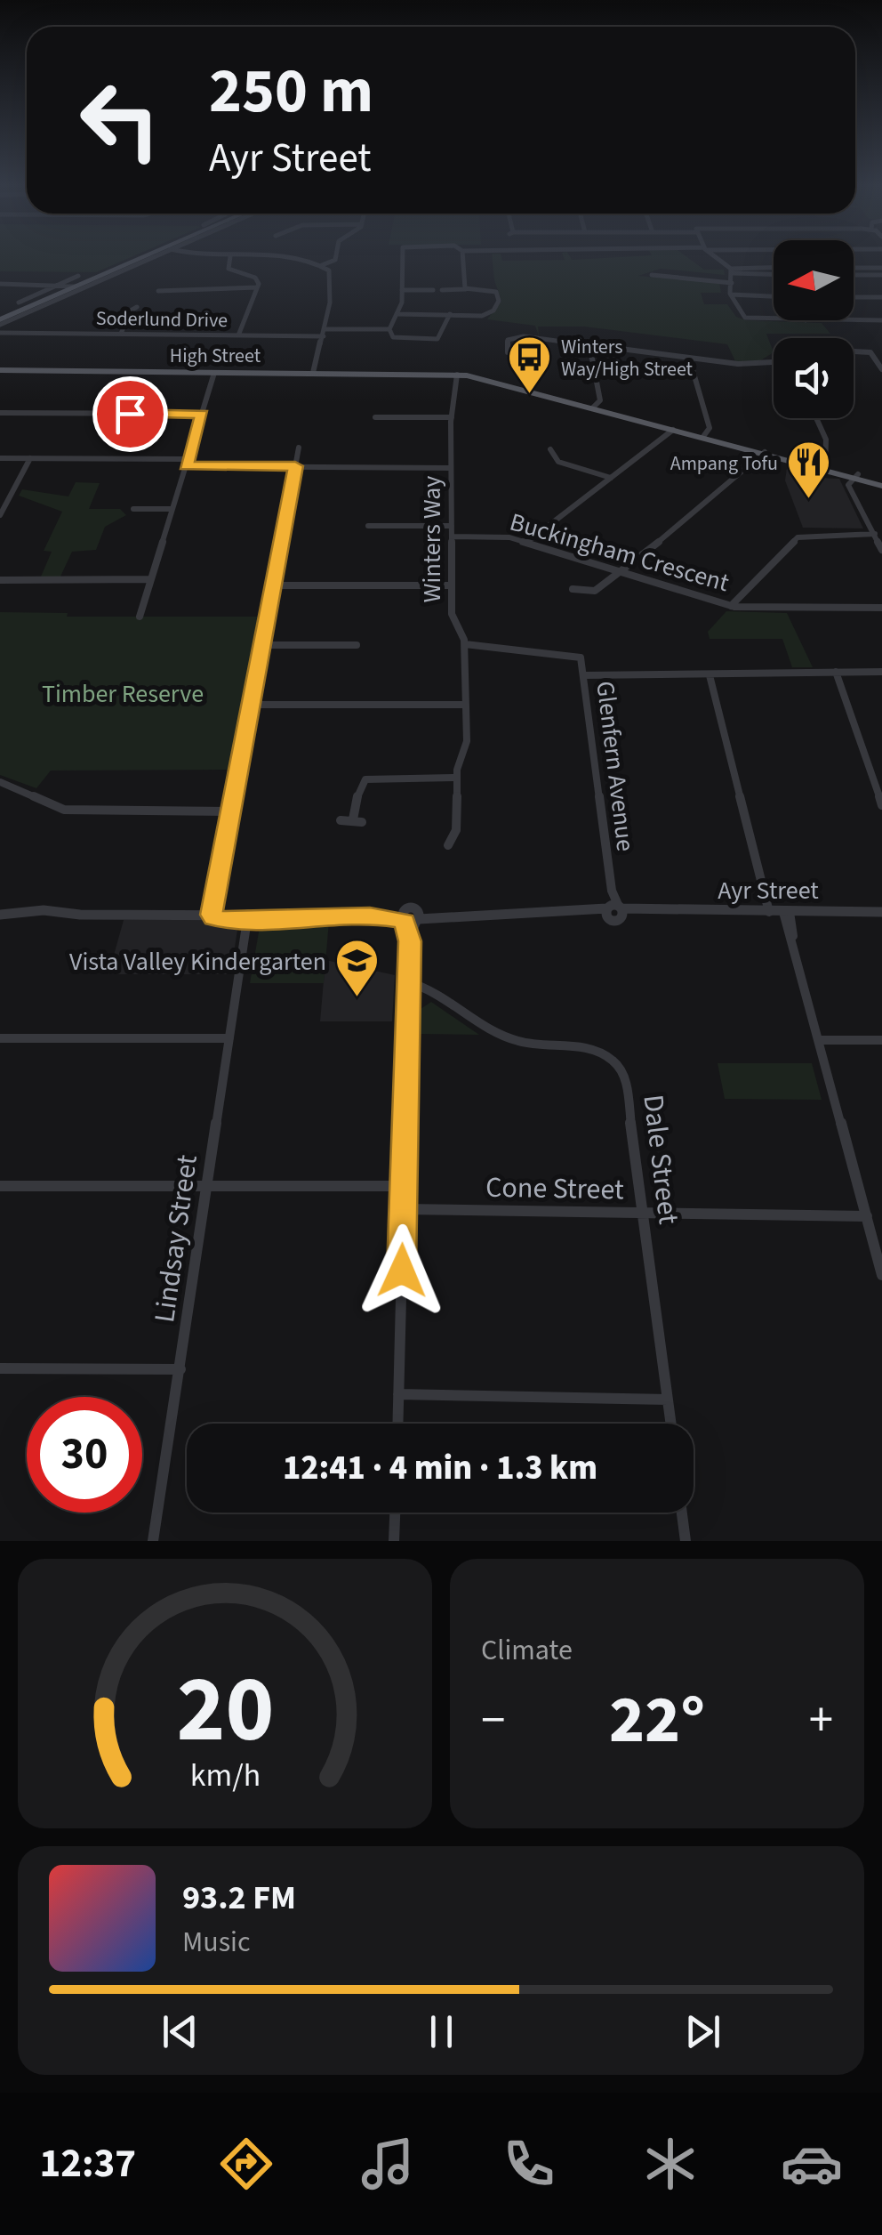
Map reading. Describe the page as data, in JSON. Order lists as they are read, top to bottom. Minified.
{"streets":{"main road":["High Street"],"street":["Soderlund Drive","Winters Way","Buckingham Crescent","Glenfern Avenue","Ayr Street","Dale Street","Cone Street","Lindsay Street"]},"crossings":[["High Street","Winters Way"],["Winters Way","Buckingham Crescent"],["Winters Way","Glenfern Avenue"],["Glenfern Avenue","Ayr Street"],["Ayr Street","Lindsay Street"],["Dale Street","Cone Street"]],"parks":["Timber Reserve"],"places":{"bus stop":["Winters Way/High Street"],"restaurant":["Ampang Tofu"],"school or university":["Vista Valley Kindergarten"]},"north":"left","page":{"turn":["250 m","Ayr Street"],"limit":"30","trip":"12:41 · 4 min · 1.3 km","tile":"Climate","heat":["−","22°","+"],"song":["93.2 FM","Music"],"tabs":"12:37","gauge":["20","km/h"]}}
